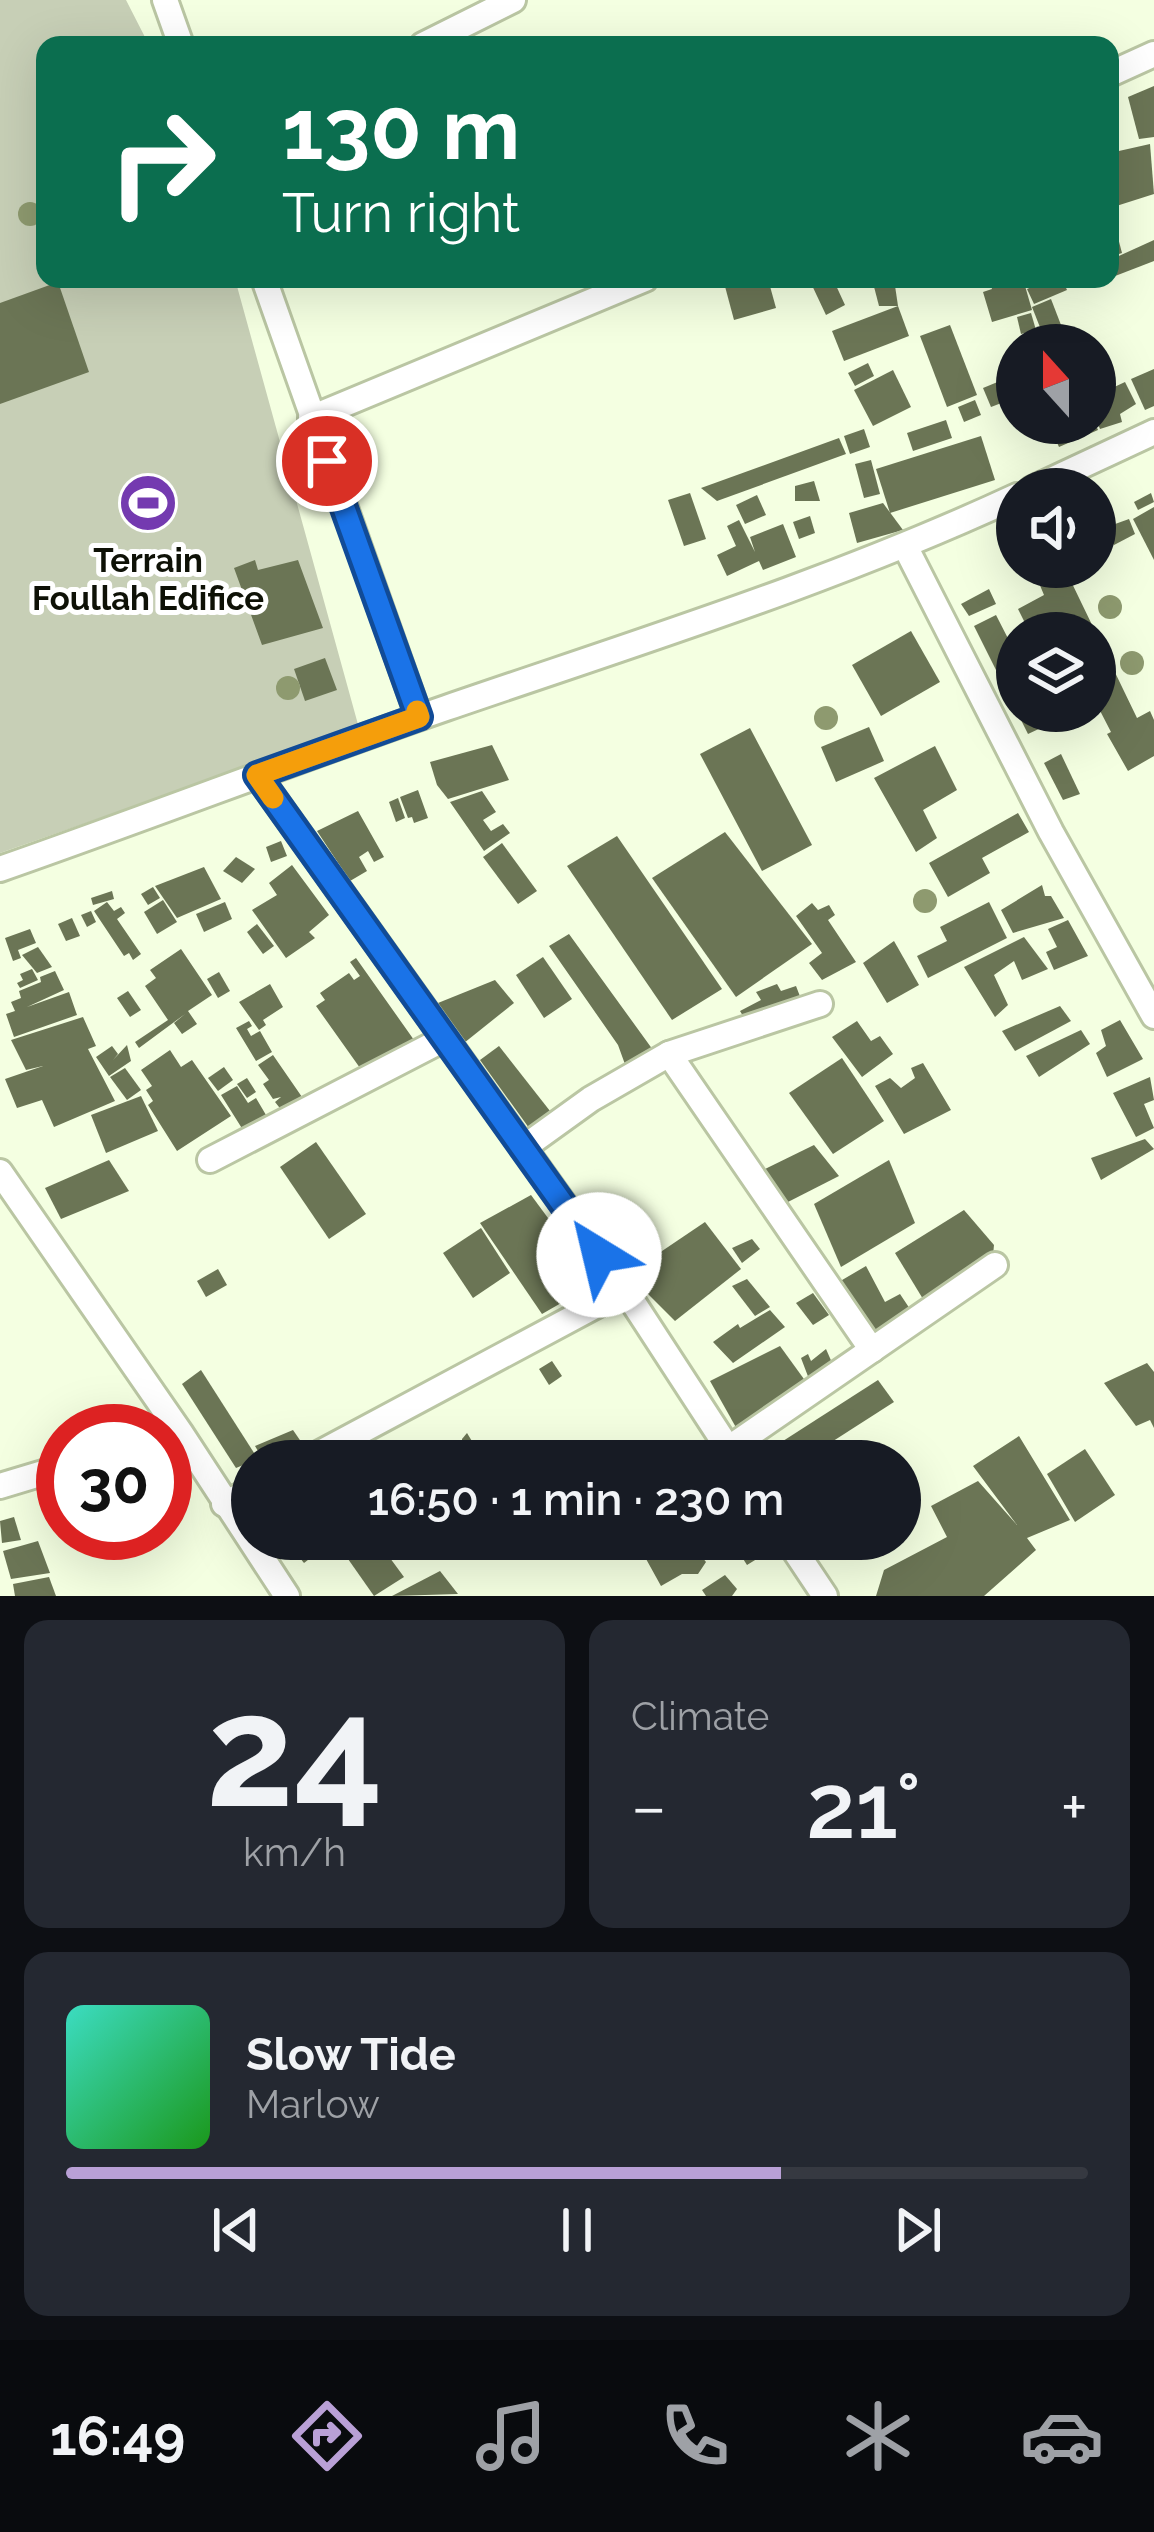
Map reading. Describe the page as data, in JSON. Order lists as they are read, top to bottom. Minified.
{"places":{"sports":["Terrain Foullah Edifice"]},"north":"top","page":{"turn":["130 m","Turn right"],"limit":"30","trip":"16:50 · 1 min · 230 m","tile":[["24","km/h"],"Climate"],"heat":["−","21°","+"],"song":["Slow Tide","Marlow"],"tabs":"16:49"}}
